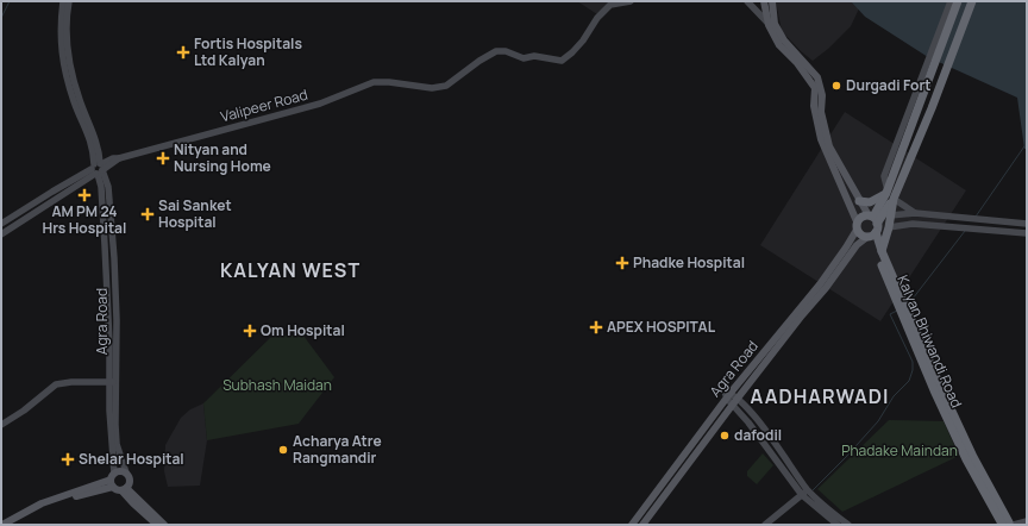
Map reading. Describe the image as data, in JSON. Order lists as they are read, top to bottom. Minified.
{"streets":{"highway":["Kalyan Bhiwandi Road"],"main road":["Agra Road"],"street":["Valipeer Road"]},"crossings":[["Valipeer Road","Agra Road"],["Agra Road","Kalyan Bhiwandi Road"]],"districts":["KALYAN WEST","AADHARWADI"],"parks":["Subhash Maidan","Phadake Maindan"],"places":{"health":["Fortis Hospitals Ltd Kalyan","Nityan and Nursing Home","AM PM 24 Hrs Hospital","Sai Sanket Hospital","Phadke Hospital","APEX HOSPITAL","Om Hospital","Shelar Hospital"],"other":["Durgadi Fort","dafodil","Acharya Atre Rangmandir"]}}
